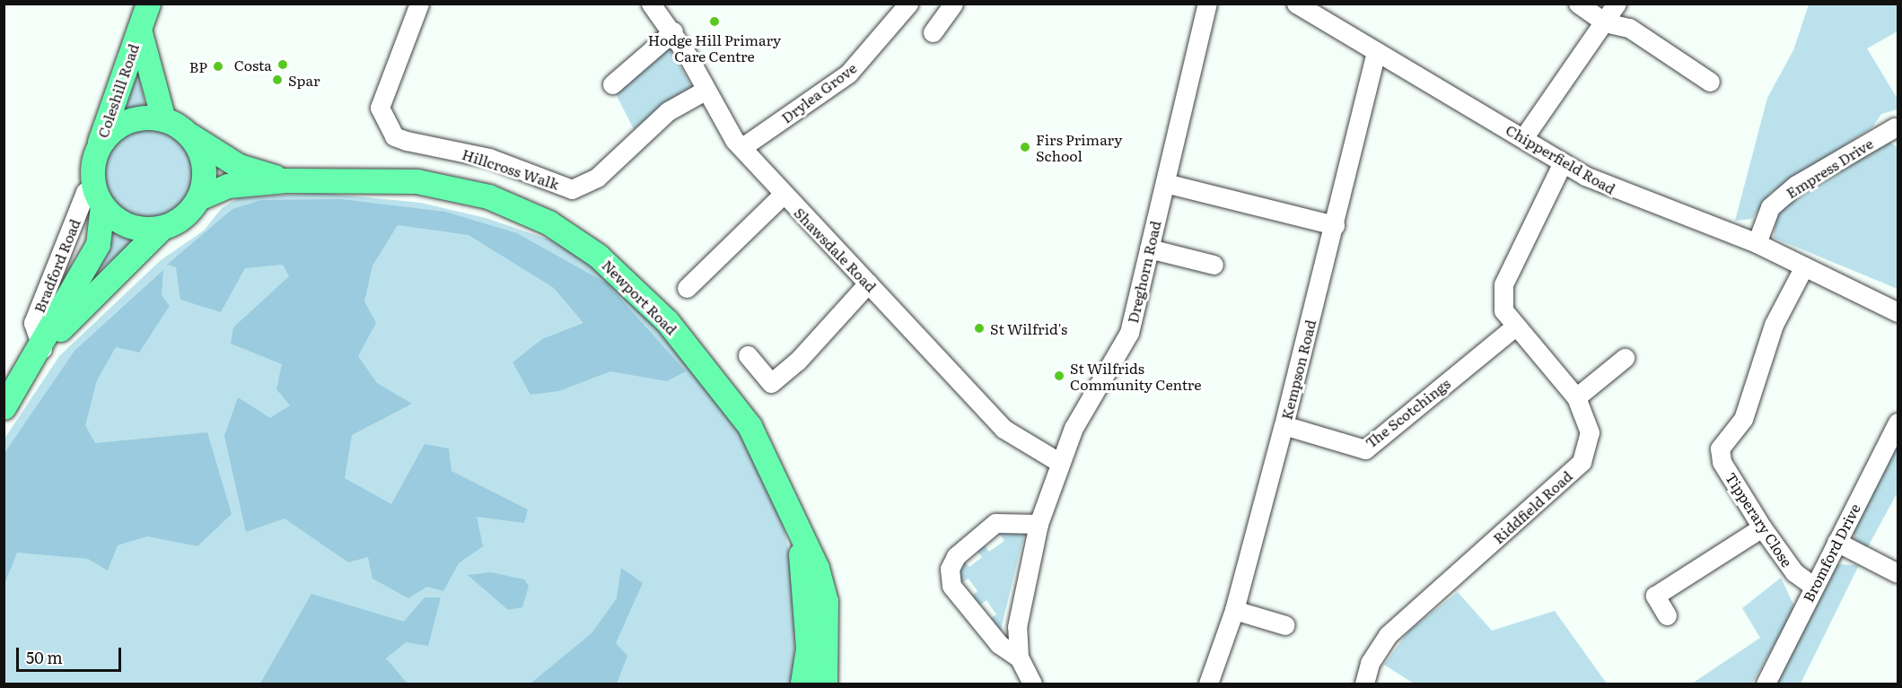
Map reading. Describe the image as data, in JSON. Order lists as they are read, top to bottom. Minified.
{"streets":{"main road":["Coleshill Road","Bradford Road","Newport Road"],"street":["Drylea Grove","Chipperfield Road","Empress Drive","Hillcross Walk","Shawsdale Road","Dreghorn Road","Kempson Road","The Scotchings","Riddfield Road","Tipperary Close","Bromford Drive"]},"crossings":[["Coleshill Road","Bradford Road"],["Coleshill Road","Newport Road"],["Drylea Grove","Shawsdale Road"],["Chipperfield Road","Empress Drive"],["Chipperfield Road","Kempson Road"],["Chipperfield Road","Riddfield Road"],["Chipperfield Road","Tipperary Close"],["Hillcross Walk","Shawsdale Road"],["Shawsdale Road","Dreghorn Road"],["Bradford Road","Newport Road"],["Kempson Road","The Scotchings"],["The Scotchings","Riddfield Road"],["Tipperary Close","Bromford Drive"]],"places":["Hodge Hill Primary Care Centre","Costa","BP","Spar","Firs Primary School","St Wilfrid's","St Wilfrids Community Centre"],"scale_bar":"50 m"}
